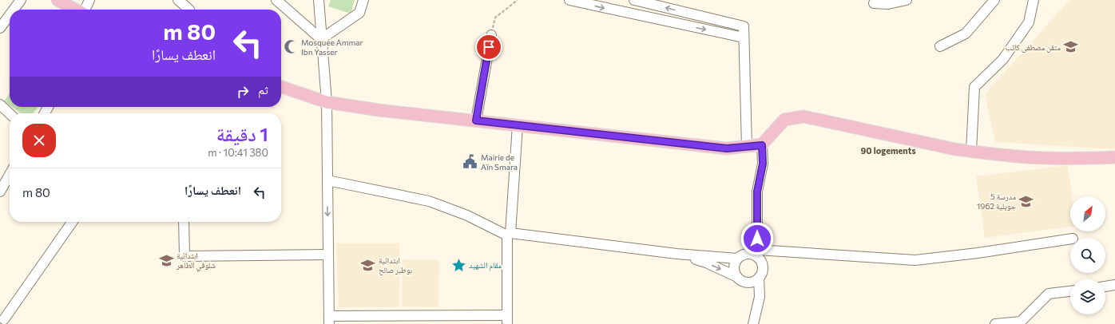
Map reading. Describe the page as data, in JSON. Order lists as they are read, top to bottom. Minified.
{"districts":["90 logements"],"places":{"mosque":["Mosquée Ammar Ibn Yasser"],"school or university":["متقن مصطفى كاتب","مدرسة 5 جويلية 1962","ابتدائية شلوفي الطاهر","ابتدائية بوطبر صالح"],"public building":["Mairie de Aïn Smara"],"place":["مقام الشهيد"]},"north":"top right","page":{"turn":["80 m","انعطف يسارًا"],"then":"ثم","heading":["1 دقيقة","380 m · 10:41"],"list":[{"name":"انعطف يسارًا","value":"80 m"}]}}
